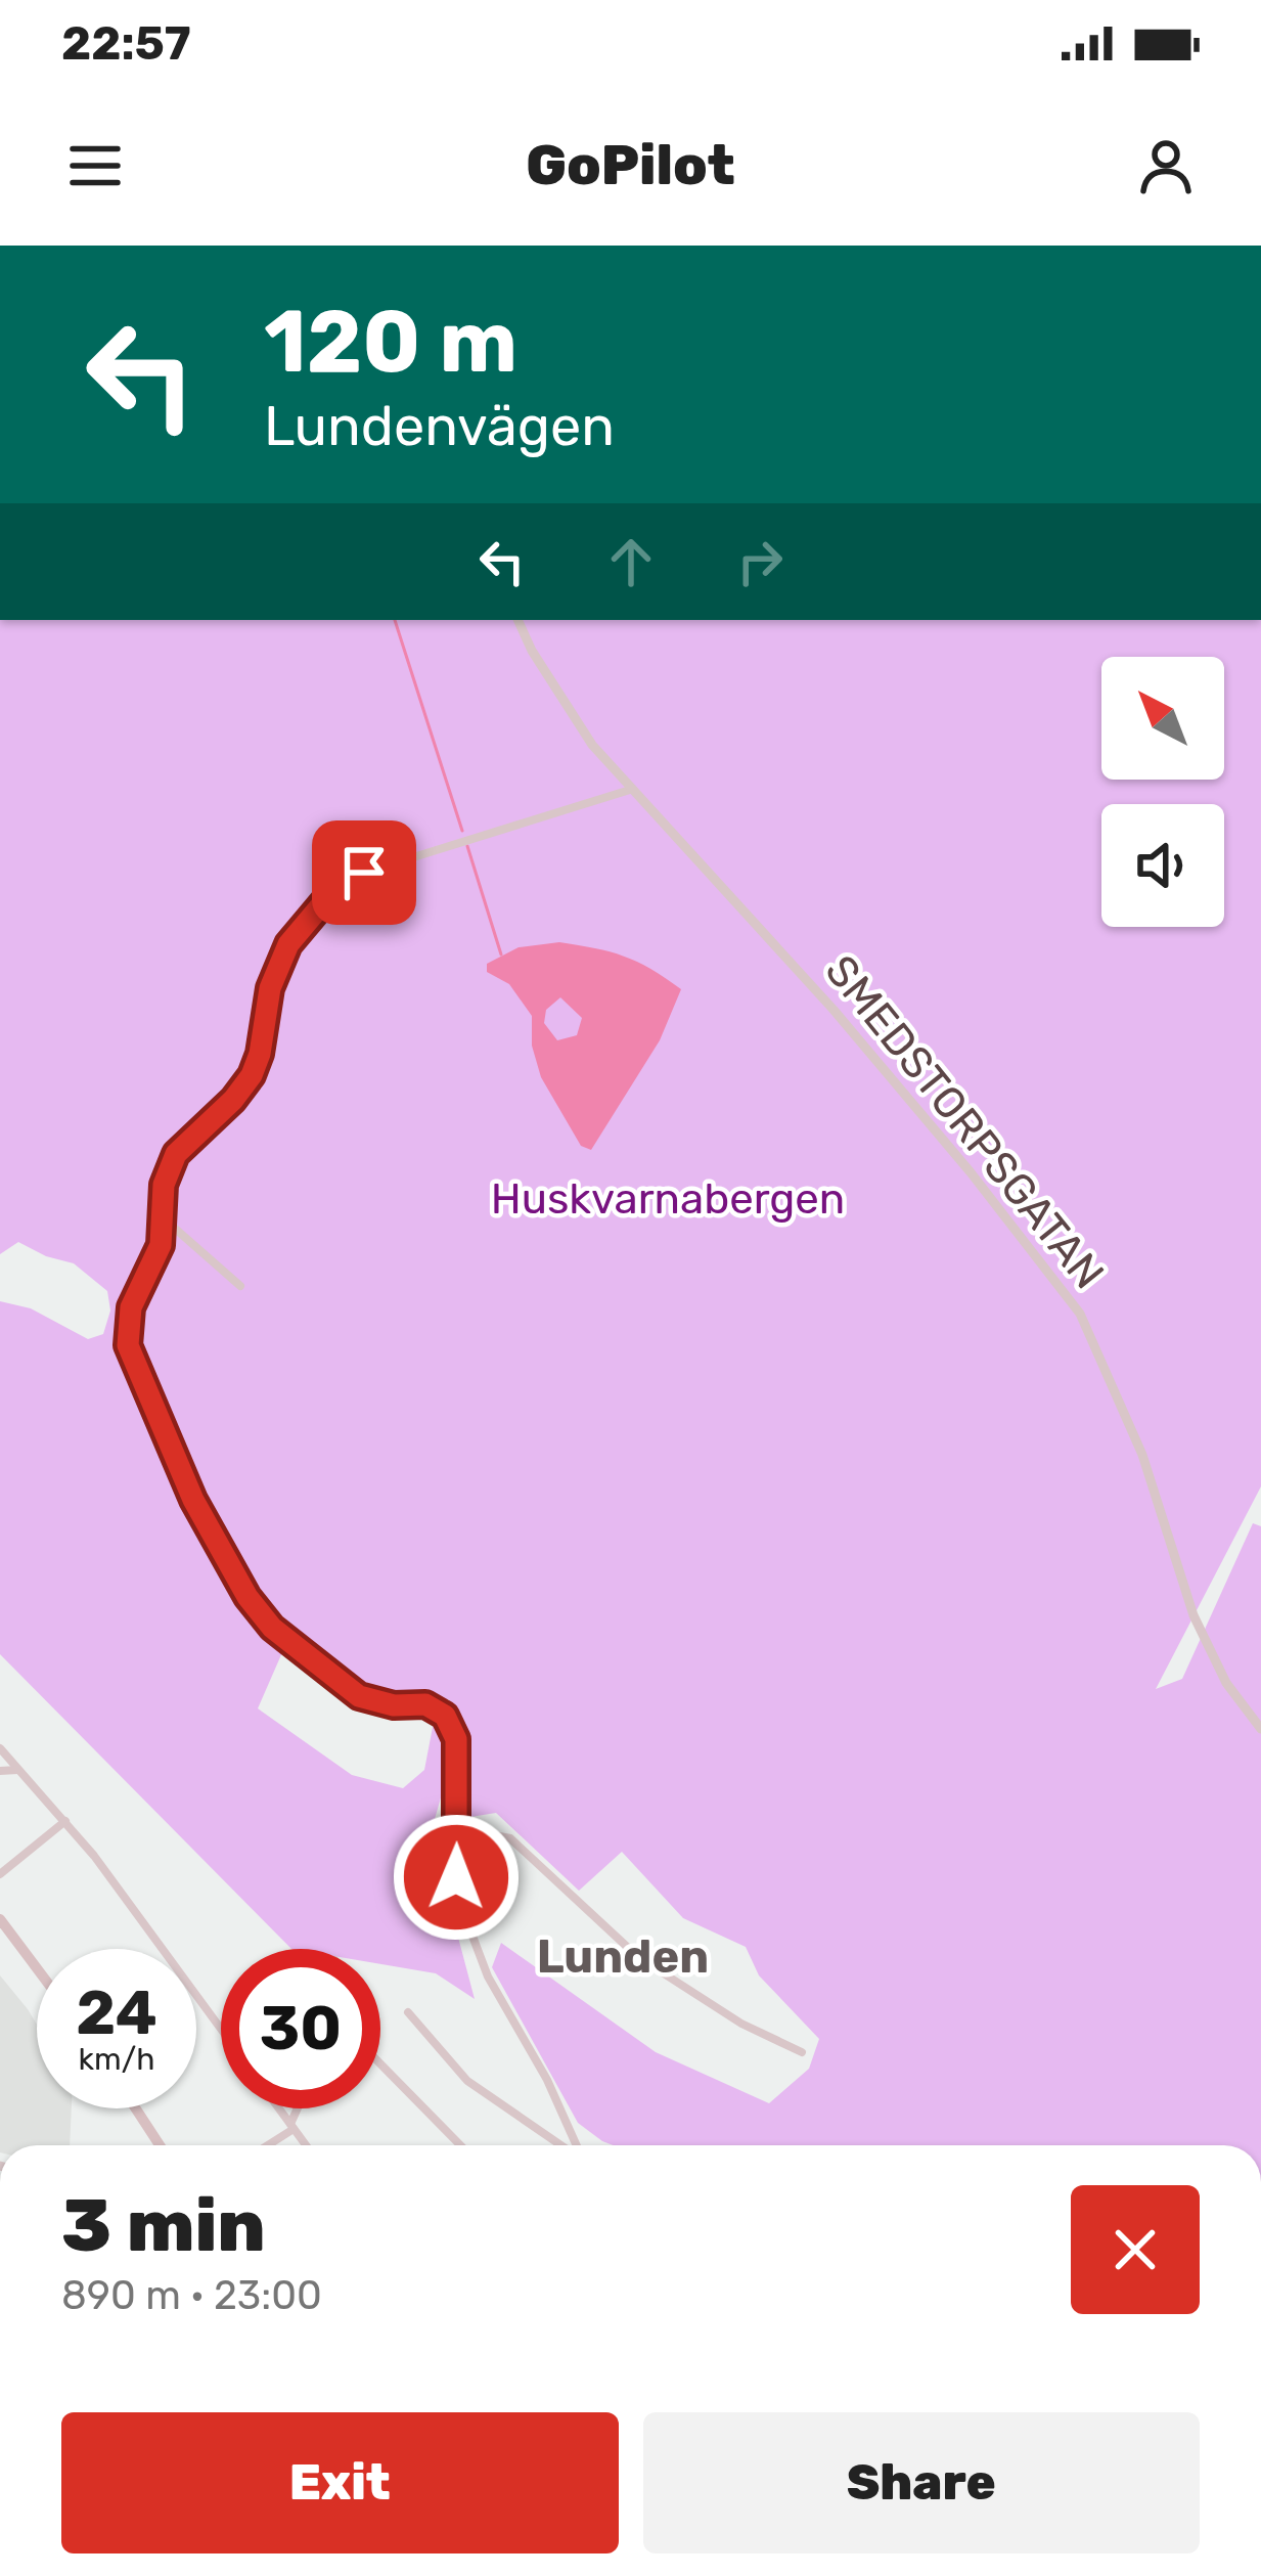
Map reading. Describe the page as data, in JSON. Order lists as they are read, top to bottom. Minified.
{"streets":{"street":["SMEDSTORPSGATAN"]},"districts":["Lunden"],"parks":["Huskvarnabergen"],"north":"top left","page":{"status":"22:57","header":"GoPilot","turn":["120 m","Lundenvägen"],"speed":"24 km/h","limit":"30","heading":["3 min","890 m · 23:00"],"buttons":["Exit","Share"]}}
